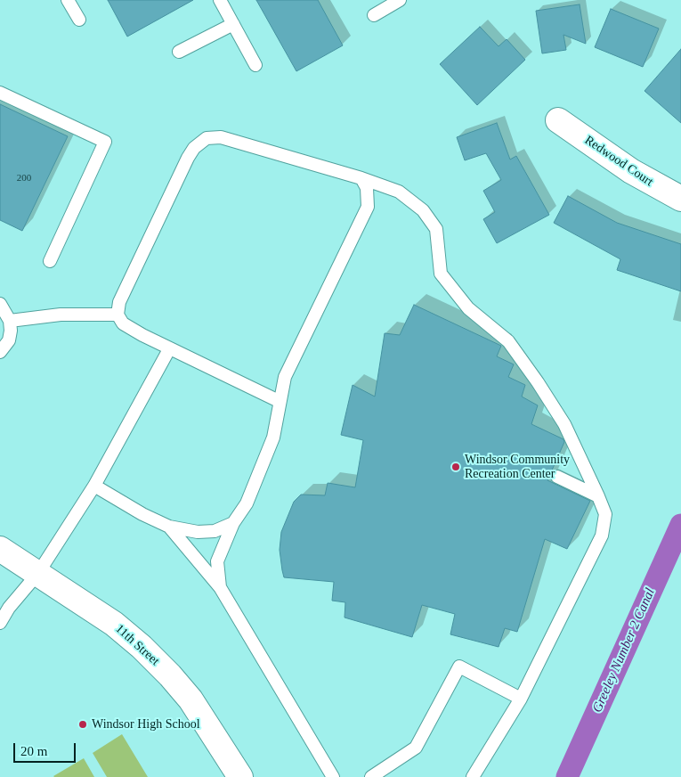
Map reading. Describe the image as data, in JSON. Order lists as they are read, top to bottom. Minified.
{"streets":{"street":["Redwood Court","11th Street"]},"water":["Greeley Number 2 Canal"],"places":["Windsor Community Recreation Center","Windsor High School"],"house_numbers":["200"],"scale_bar":"20 m"}
